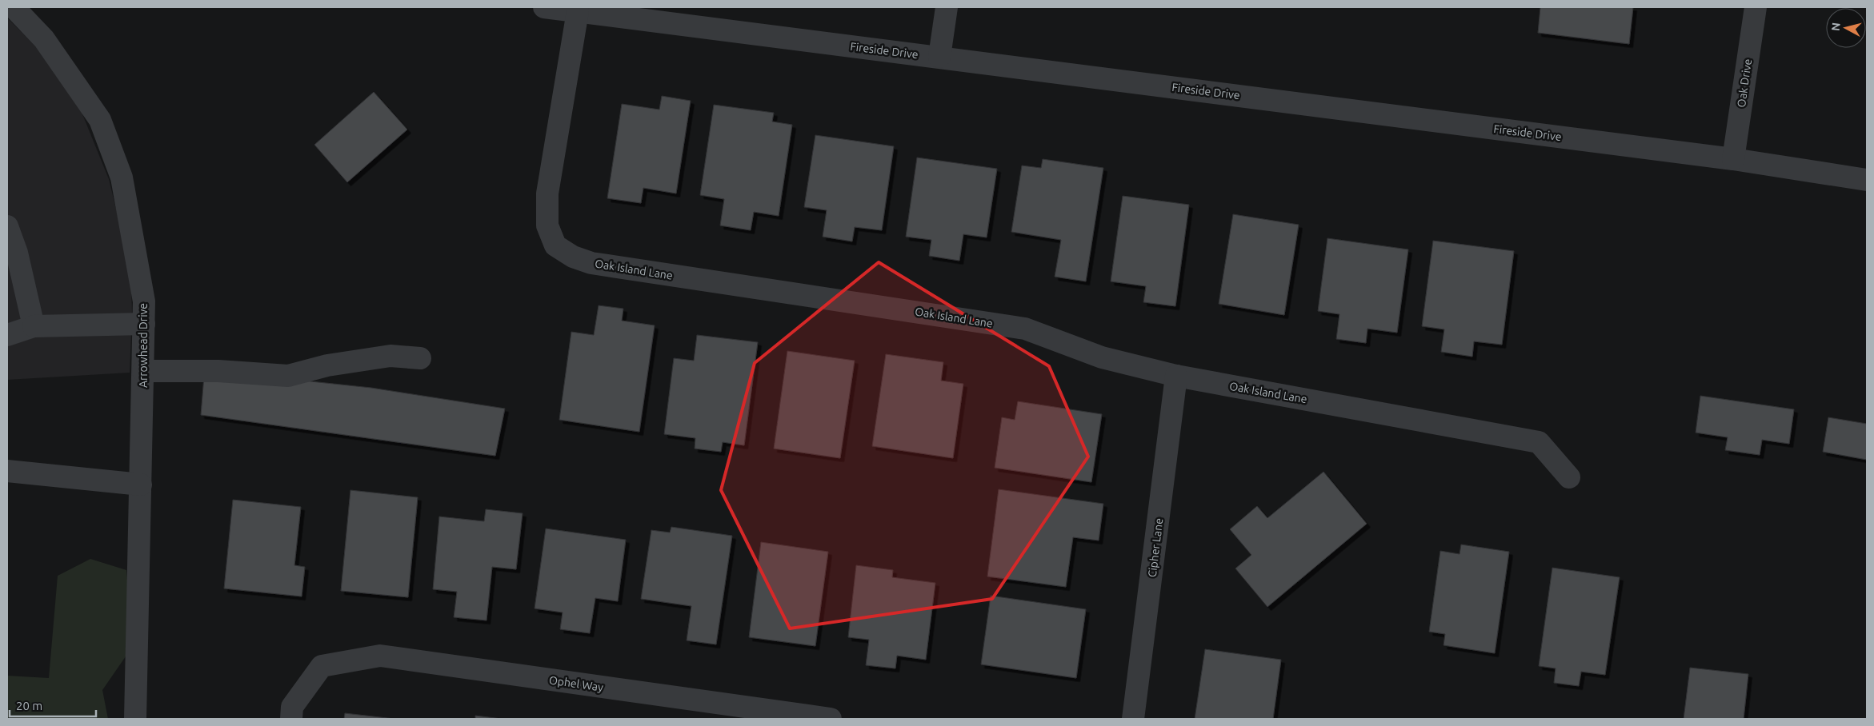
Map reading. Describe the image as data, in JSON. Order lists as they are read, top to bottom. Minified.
{"streets":{"street":["Fireside Drive","Oak Drive","Oak Island Lane","Arrowhead Drive","Cipher Lane","Ophel Way"]},"crossings":[["Fireside Drive","Oak Drive"],["Fireside Drive","Oak Island Lane"],["Oak Island Lane","Cipher Lane"]],"scale_bar":"20 m","north":"left"}
